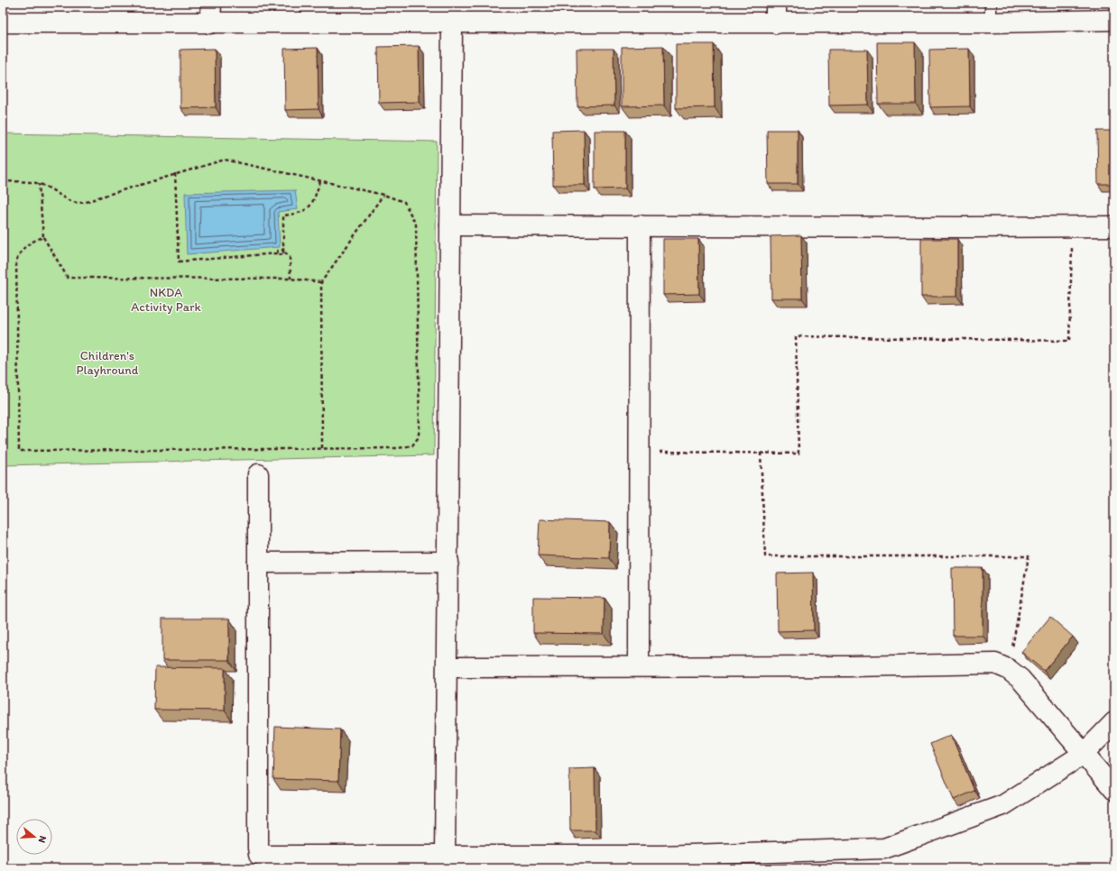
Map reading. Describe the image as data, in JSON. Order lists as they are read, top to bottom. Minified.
{"parks":["NKDA Activity Park","Children's Playhround"],"north":"right"}
